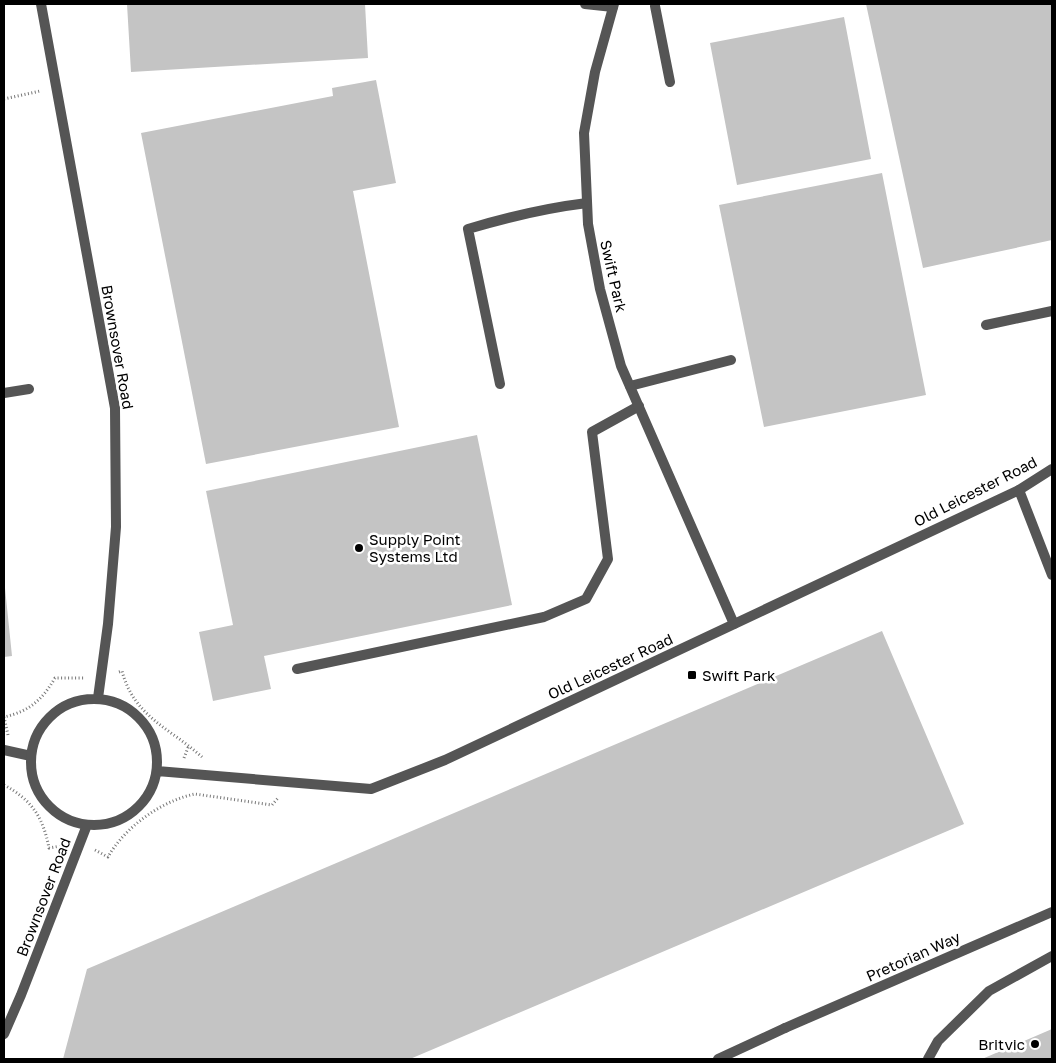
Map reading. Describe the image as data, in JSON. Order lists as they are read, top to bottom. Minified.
{"streets":{"street":["Swift Park","Brownsover Road","Old Leicester Road","Pretorian Way"]},"crossings":[["Swift Park","Old Leicester Road"],["Brownsover Road","Old Leicester Road"]],"places":{"other":["Supply Point Systems Ltd","Britvic"],"transit":["Swift Park"]}}
